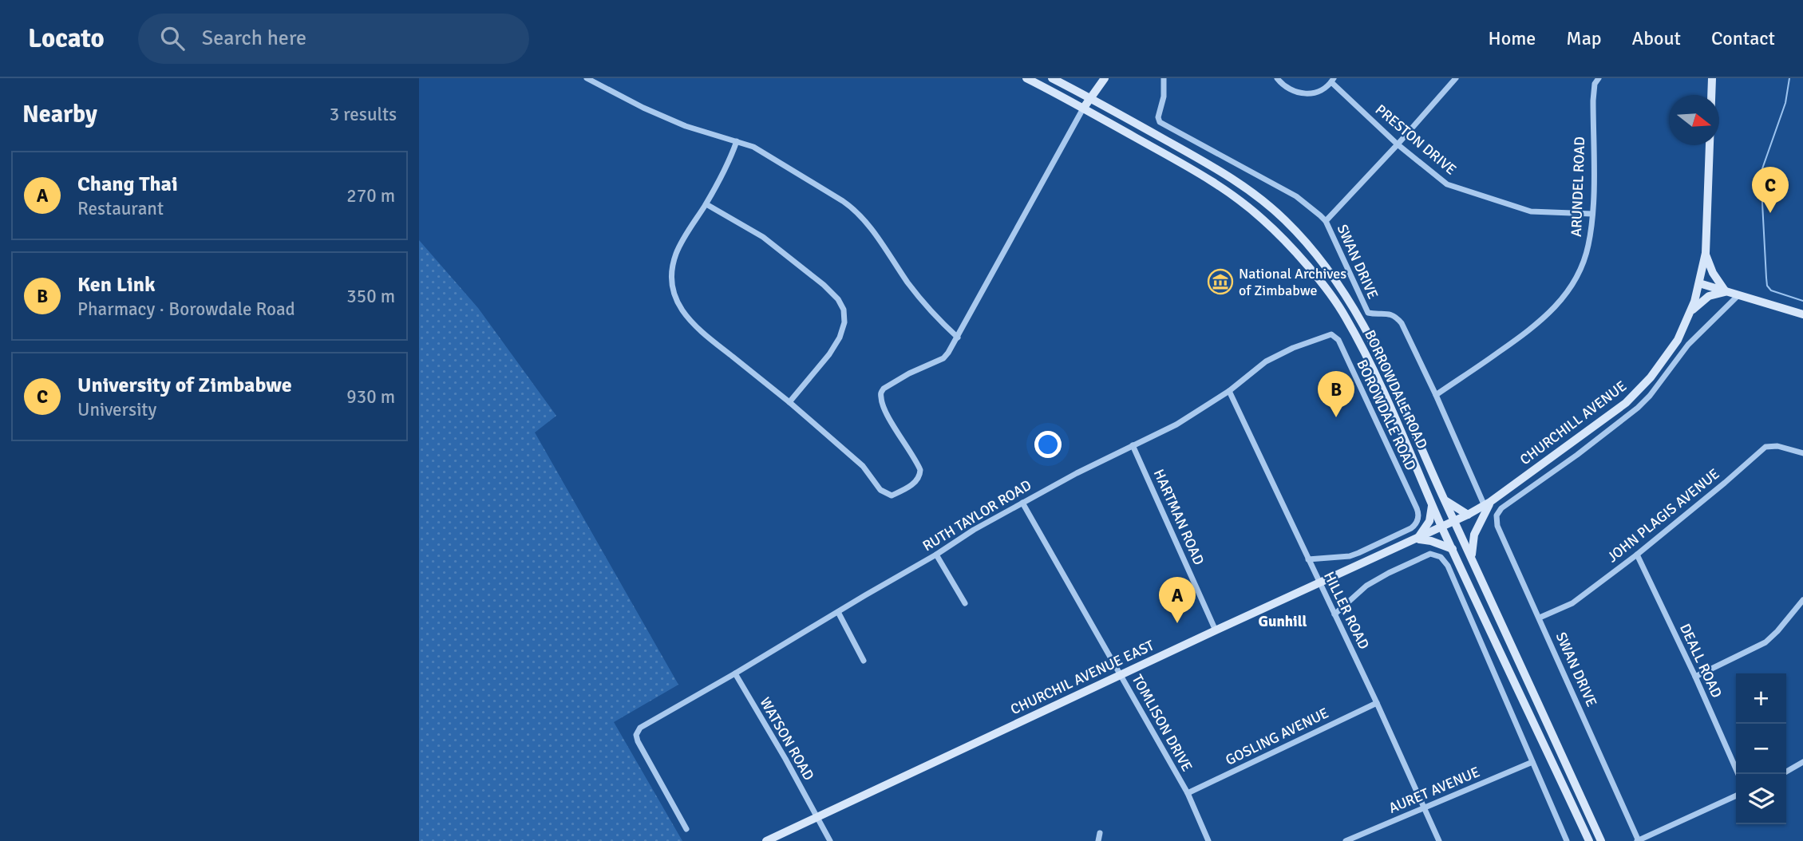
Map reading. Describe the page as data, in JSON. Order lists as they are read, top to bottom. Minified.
{"streets":{"main road":["BORROWDALE ROAD","CHURCHILL AVENUE","CHURCHIL AVENUE EAST"],"street":["PRESTON DRIVE","ARUNDEL ROAD","SWAN DRIVE","BOROWDALE ROAD","RUTH TAYLOR ROAD","JOHN PLAGIS AVENUE","HARTMAN ROAD","HILLER ROAD","DEALL ROAD","TOMLISON DRIVE","GOSLING AVENUE","WATSON ROAD","AURET AVENUE"]},"crossings":[["PRESTON DRIVE","ARUNDEL ROAD"],["ARUNDEL ROAD","SWAN DRIVE"],["SWAN DRIVE","CHURCHILL AVENUE"],["SWAN DRIVE","JOHN PLAGIS AVENUE"],["BORROWDALE ROAD","CHURCHILL AVENUE"],["BORROWDALE ROAD","CHURCHIL AVENUE EAST"],["BOROWDALE ROAD","RUTH TAYLOR ROAD"],["BOROWDALE ROAD","HILLER ROAD"],["CHURCHILL AVENUE","CHURCHIL AVENUE EAST"],["RUTH TAYLOR ROAD","HARTMAN ROAD"],["RUTH TAYLOR ROAD","HILLER ROAD"],["RUTH TAYLOR ROAD","TOMLISON DRIVE"],["RUTH TAYLOR ROAD","WATSON ROAD"],["JOHN PLAGIS AVENUE","DEALL ROAD"],["HARTMAN ROAD","CHURCHIL AVENUE EAST"],["HILLER ROAD","CHURCHIL AVENUE EAST"],["HILLER ROAD","GOSLING AVENUE"],["HILLER ROAD","AURET AVENUE"],["CHURCHIL AVENUE EAST","TOMLISON DRIVE"],["CHURCHIL AVENUE EAST","WATSON ROAD"],["TOMLISON DRIVE","GOSLING AVENUE"]],"districts":["Gunhill"],"places":{"museum":["National Archives of Zimbabwe"]},"north":"right","page":{"header":"Locato","search":"Search here","nav":["Home","Map","About","Contact"],"heading":["Nearby","3 results"],"list":[{"mark":"A","name":"Chang Thai","note":"Restaurant","value":"270 m"},{"mark":"B","name":"Ken Link","note":"Pharmacy · Borowdale Road","value":"350 m"},{"mark":"C","name":"University of Zimbabwe","note":"University","value":"930 m"}],"pins":["C","B","A"],"map_buttons":["+","−"]}}
